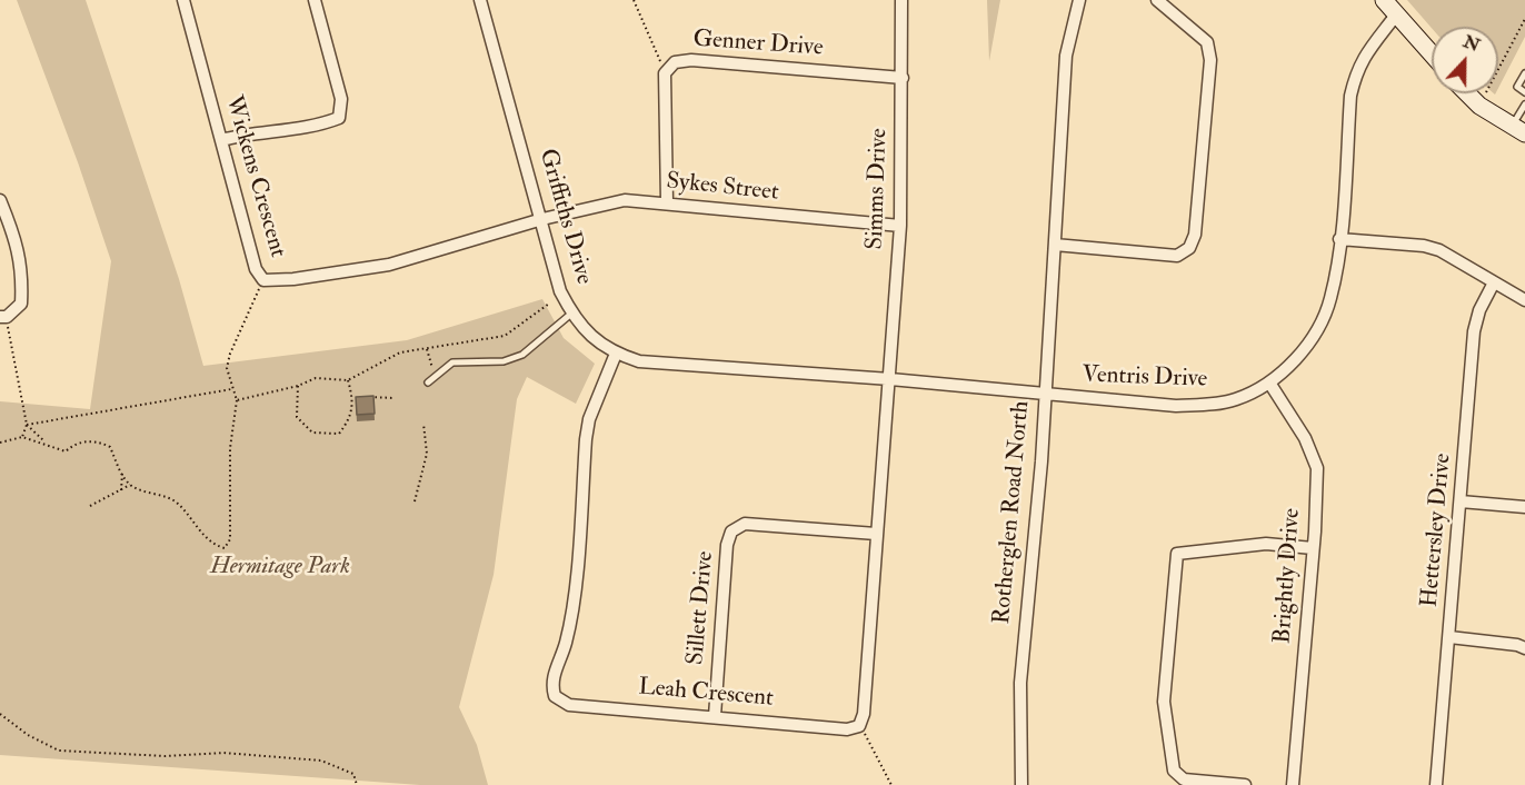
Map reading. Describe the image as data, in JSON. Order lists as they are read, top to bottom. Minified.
{"streets":{"street":["Genner Drive","Wickens Crescent","Sykes Street","Simms Drive","Griffiths Drive","Ventris Drive","Rotherglen Road North","Hettersley Drive","Brightly Drive","Sillett Drive","Leah Crescent"]},"crossings":[["Genner Drive","Sykes Street"],["Genner Drive","Simms Drive"],["Wickens Crescent","Sykes Street"],["Wickens Crescent","Griffiths Drive"],["Sykes Street","Simms Drive"],["Sykes Street","Griffiths Drive"],["Simms Drive","Griffiths Drive"],["Simms Drive","Ventris Drive"],["Griffiths Drive","Ventris Drive"],["Griffiths Drive","Leah Crescent"],["Ventris Drive","Rotherglen Road North"],["Ventris Drive","Brightly Drive"],["Sillett Drive","Leah Crescent"]],"parks":["Hermitage Park"],"north":"top"}
